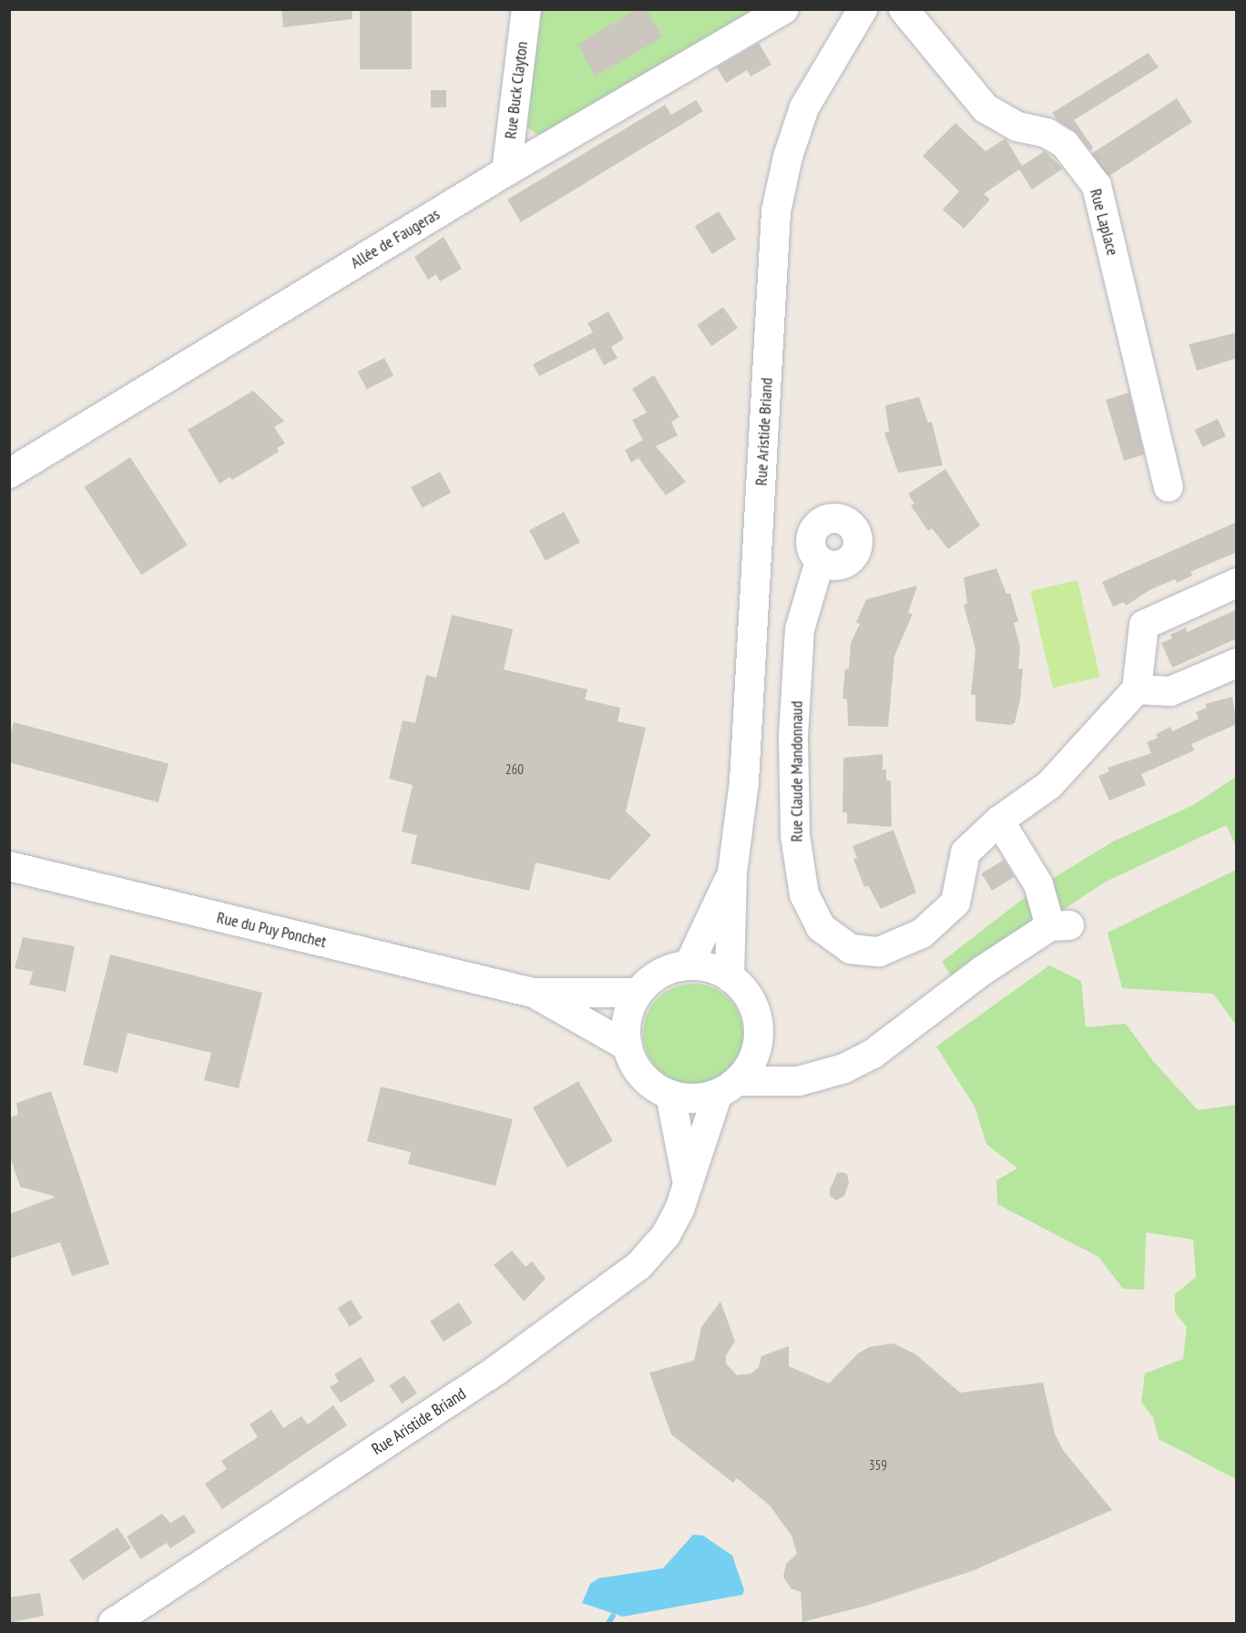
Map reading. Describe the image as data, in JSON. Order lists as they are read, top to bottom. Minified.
{"streets":{"street":["Rue Buck Clayton","Rue Laplace","Allée de Faugeras","Rue Aristide Briand","Rue Claude Mandonnaud","Rue du Puy Ponchet"]},"crossings":[["Rue Buck Clayton","Allée de Faugeras"],["Rue Aristide Briand","Rue du Puy Ponchet"]],"house_numbers":["260","359"]}
